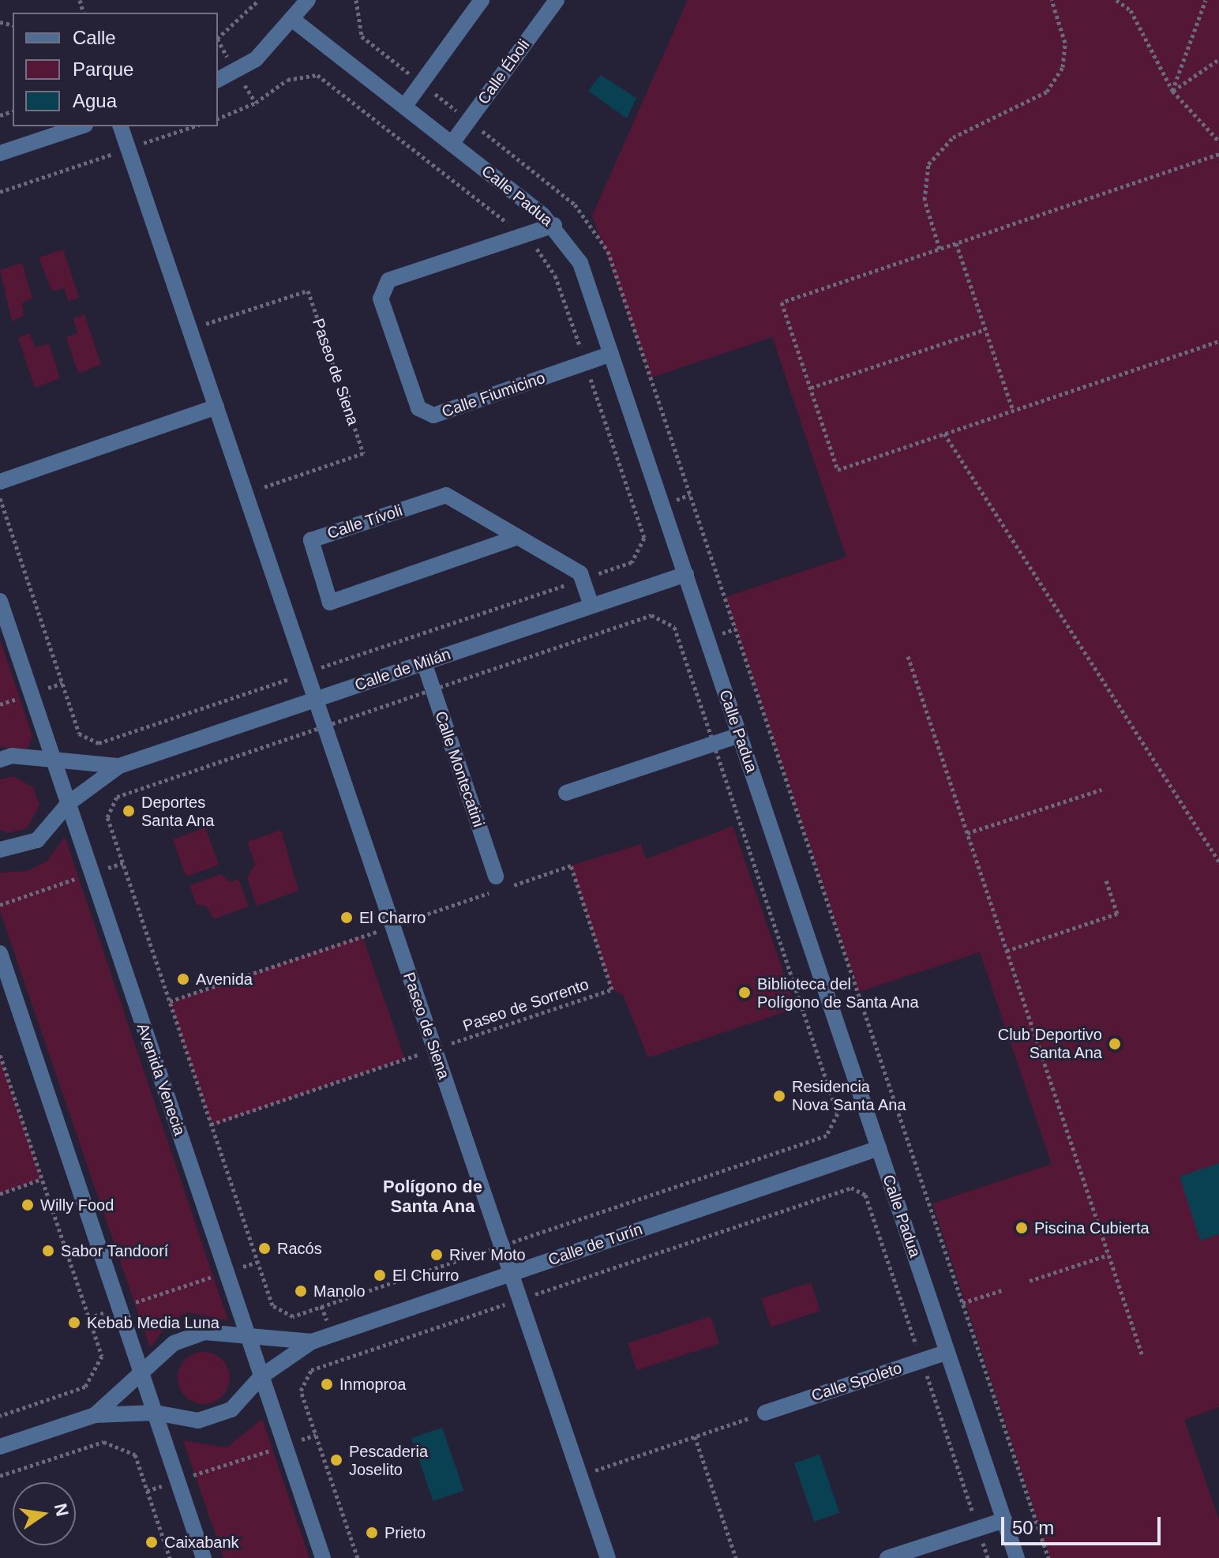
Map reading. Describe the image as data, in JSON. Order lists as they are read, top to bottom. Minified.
{"streets":{"street":["Calle Éboli","Calle Padua","Paseo de Siena","Calle Fiumicino","Calle Tívoli","Calle de Milán","Calle Montecatini","Avenida Venecia","Calle de Turín","Calle Spoleto"],"path":["Paseo de Sorrento"]},"crossings":[["Calle Éboli","Calle Padua"],["Calle Padua","Calle Fiumicino"],["Calle Padua","Calle de Milán"],["Calle Padua","Calle de Turín"],["Calle Padua","Calle Spoleto"],["Paseo de Siena","Calle de Milán"],["Paseo de Siena","Paseo de Sorrento"],["Paseo de Siena","Calle de Turín"],["Calle de Milán","Calle Montecatini"],["Calle de Milán","Avenida Venecia"],["Avenida Venecia","Calle de Turín"]],"districts":["Polígono de Santa Ana"],"places":["Deportes Santa Ana","El Charro","Avenida","Biblioteca del Polígono de Santa Ana","Club Deportivo Santa Ana","Residencia Nova Santa Ana","Willy Food","Piscina Cubierta","Racós","Sabor Tandoorí","River Moto","El Churro","Manolo","Kebab Media Luna","Inmoproa","Pescaderia Joselito","Prieto","Caixabank"],"legend":["Calle","Parque","Agua"],"scale_bar":"50 m","north":"right"}
